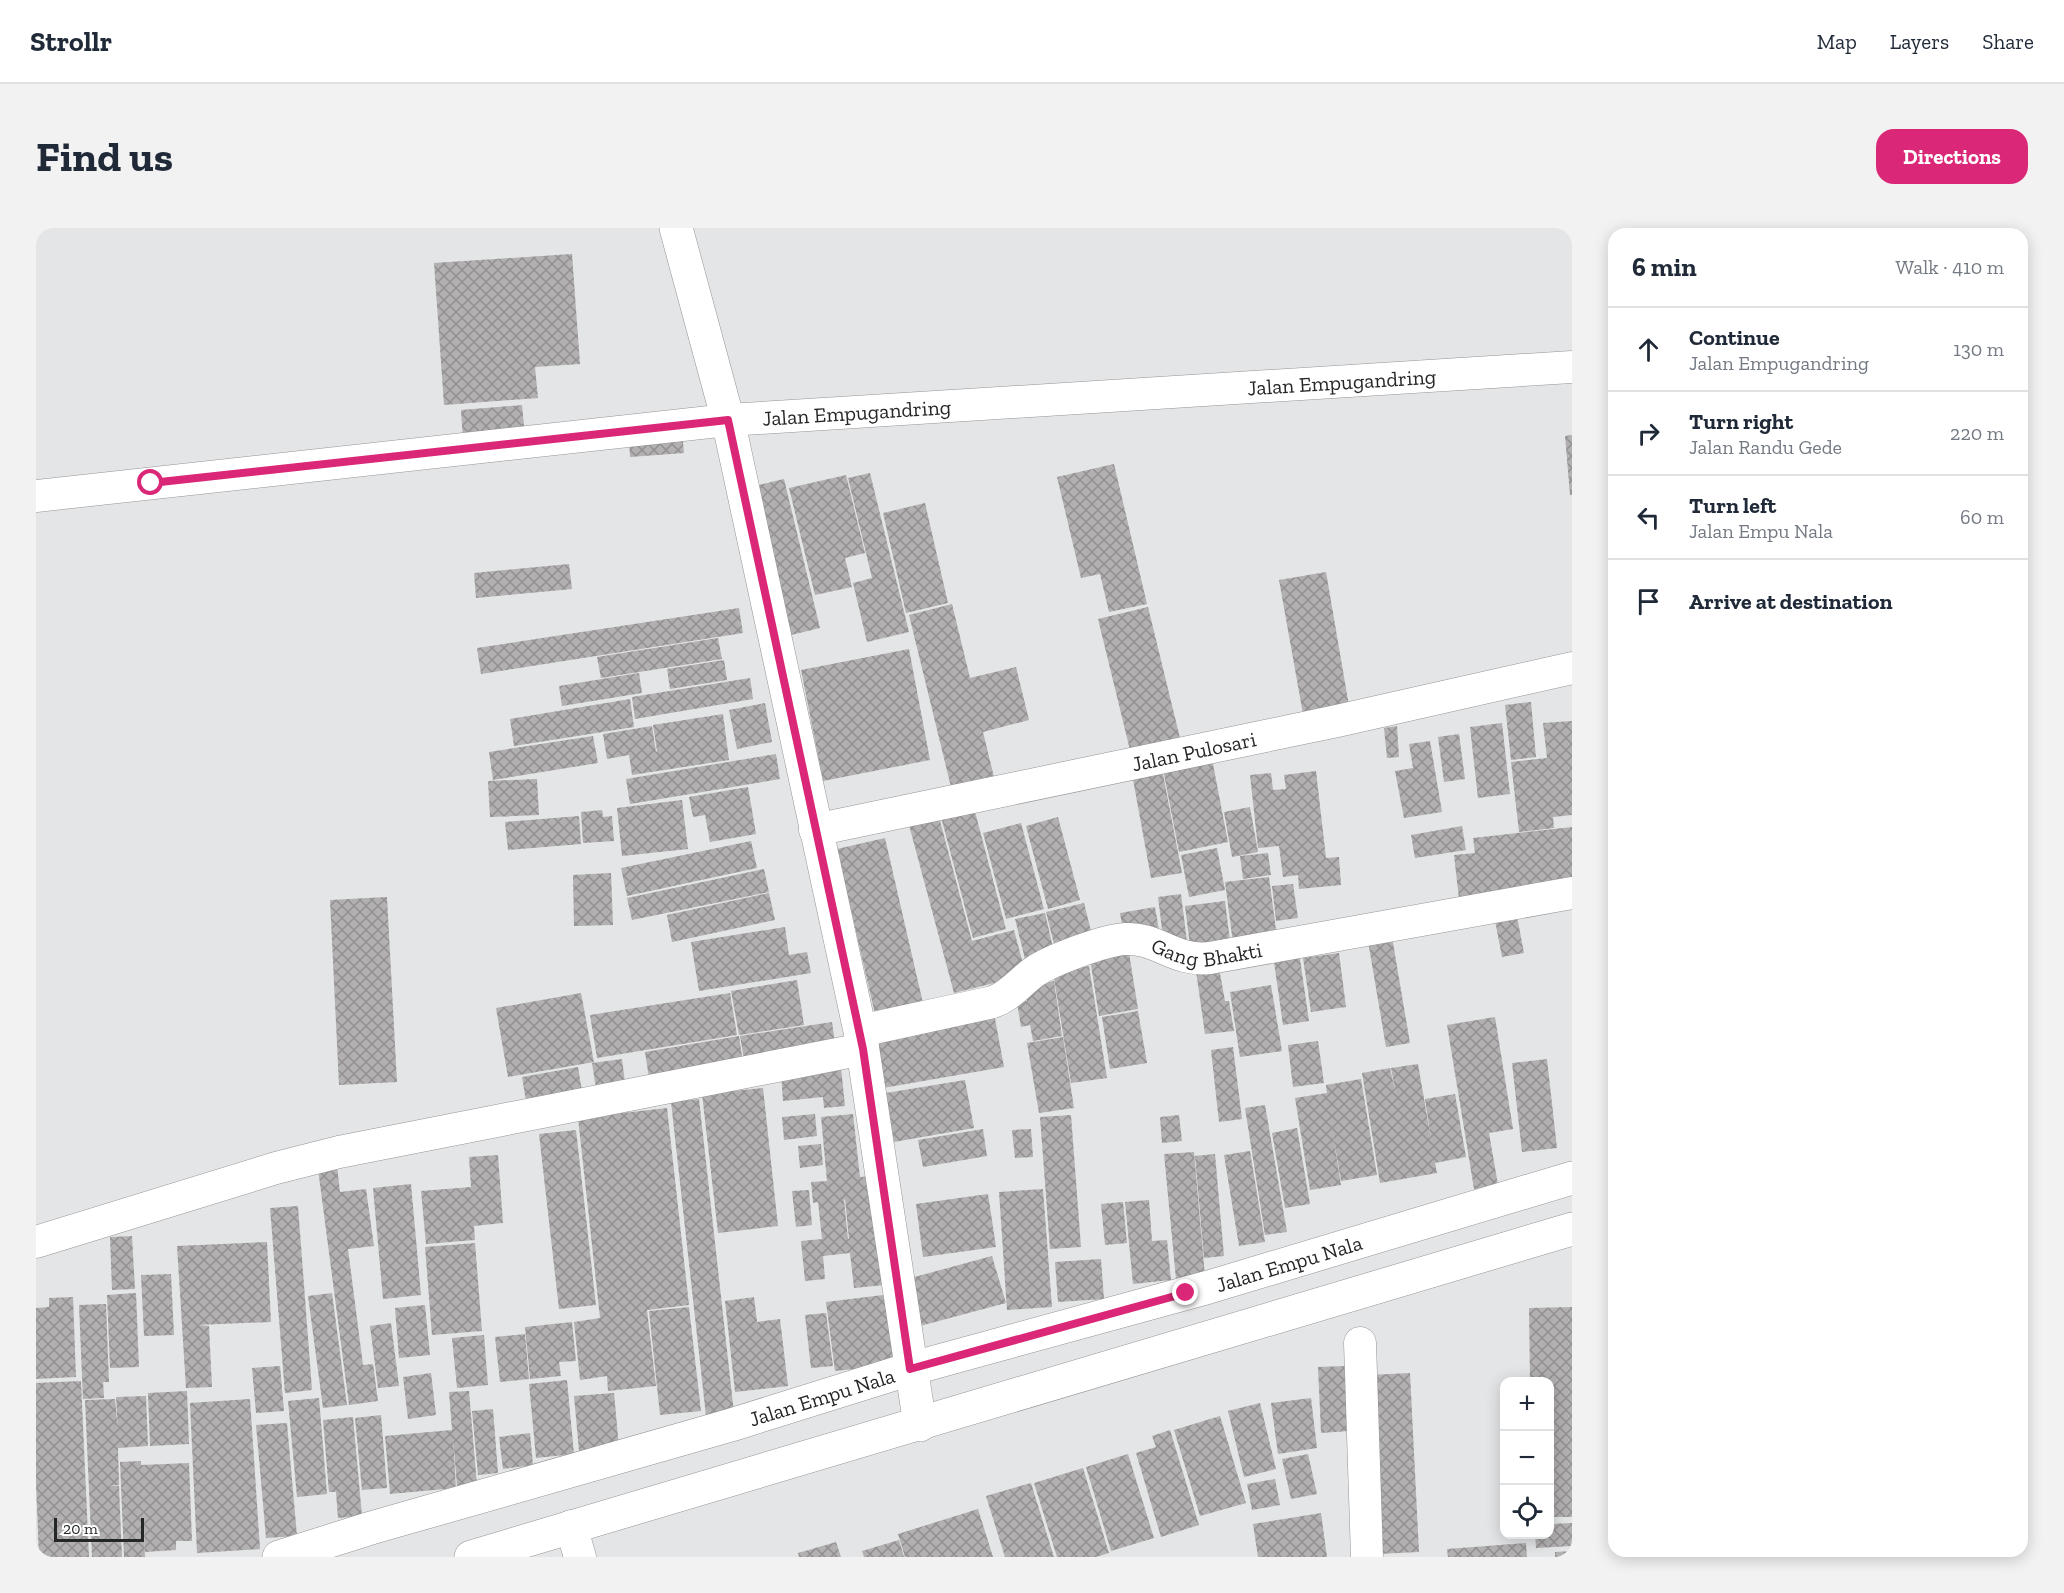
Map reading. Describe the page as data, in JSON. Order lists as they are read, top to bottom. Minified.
{"streets":{"main road":["Jalan Empu Nala"],"street":["Jalan Empugandring","Jalan Pulosari","Gang Bhakti"]},"scale_bar":"20 m","page":{"header":"Strollr","nav":["Map","Layers","Share"],"buttons":"Directions","title":"Find us","heading":["6 min","Walk · 410 m"],"list":[["Continue","Jalan Empugandring","130 m"],["Turn right","Jalan Randu Gede","220 m"],["Turn left","Jalan Empu Nala","60 m"],"Arrive at destination"],"map_buttons":["+","−"],"scale":"20 m"}}
